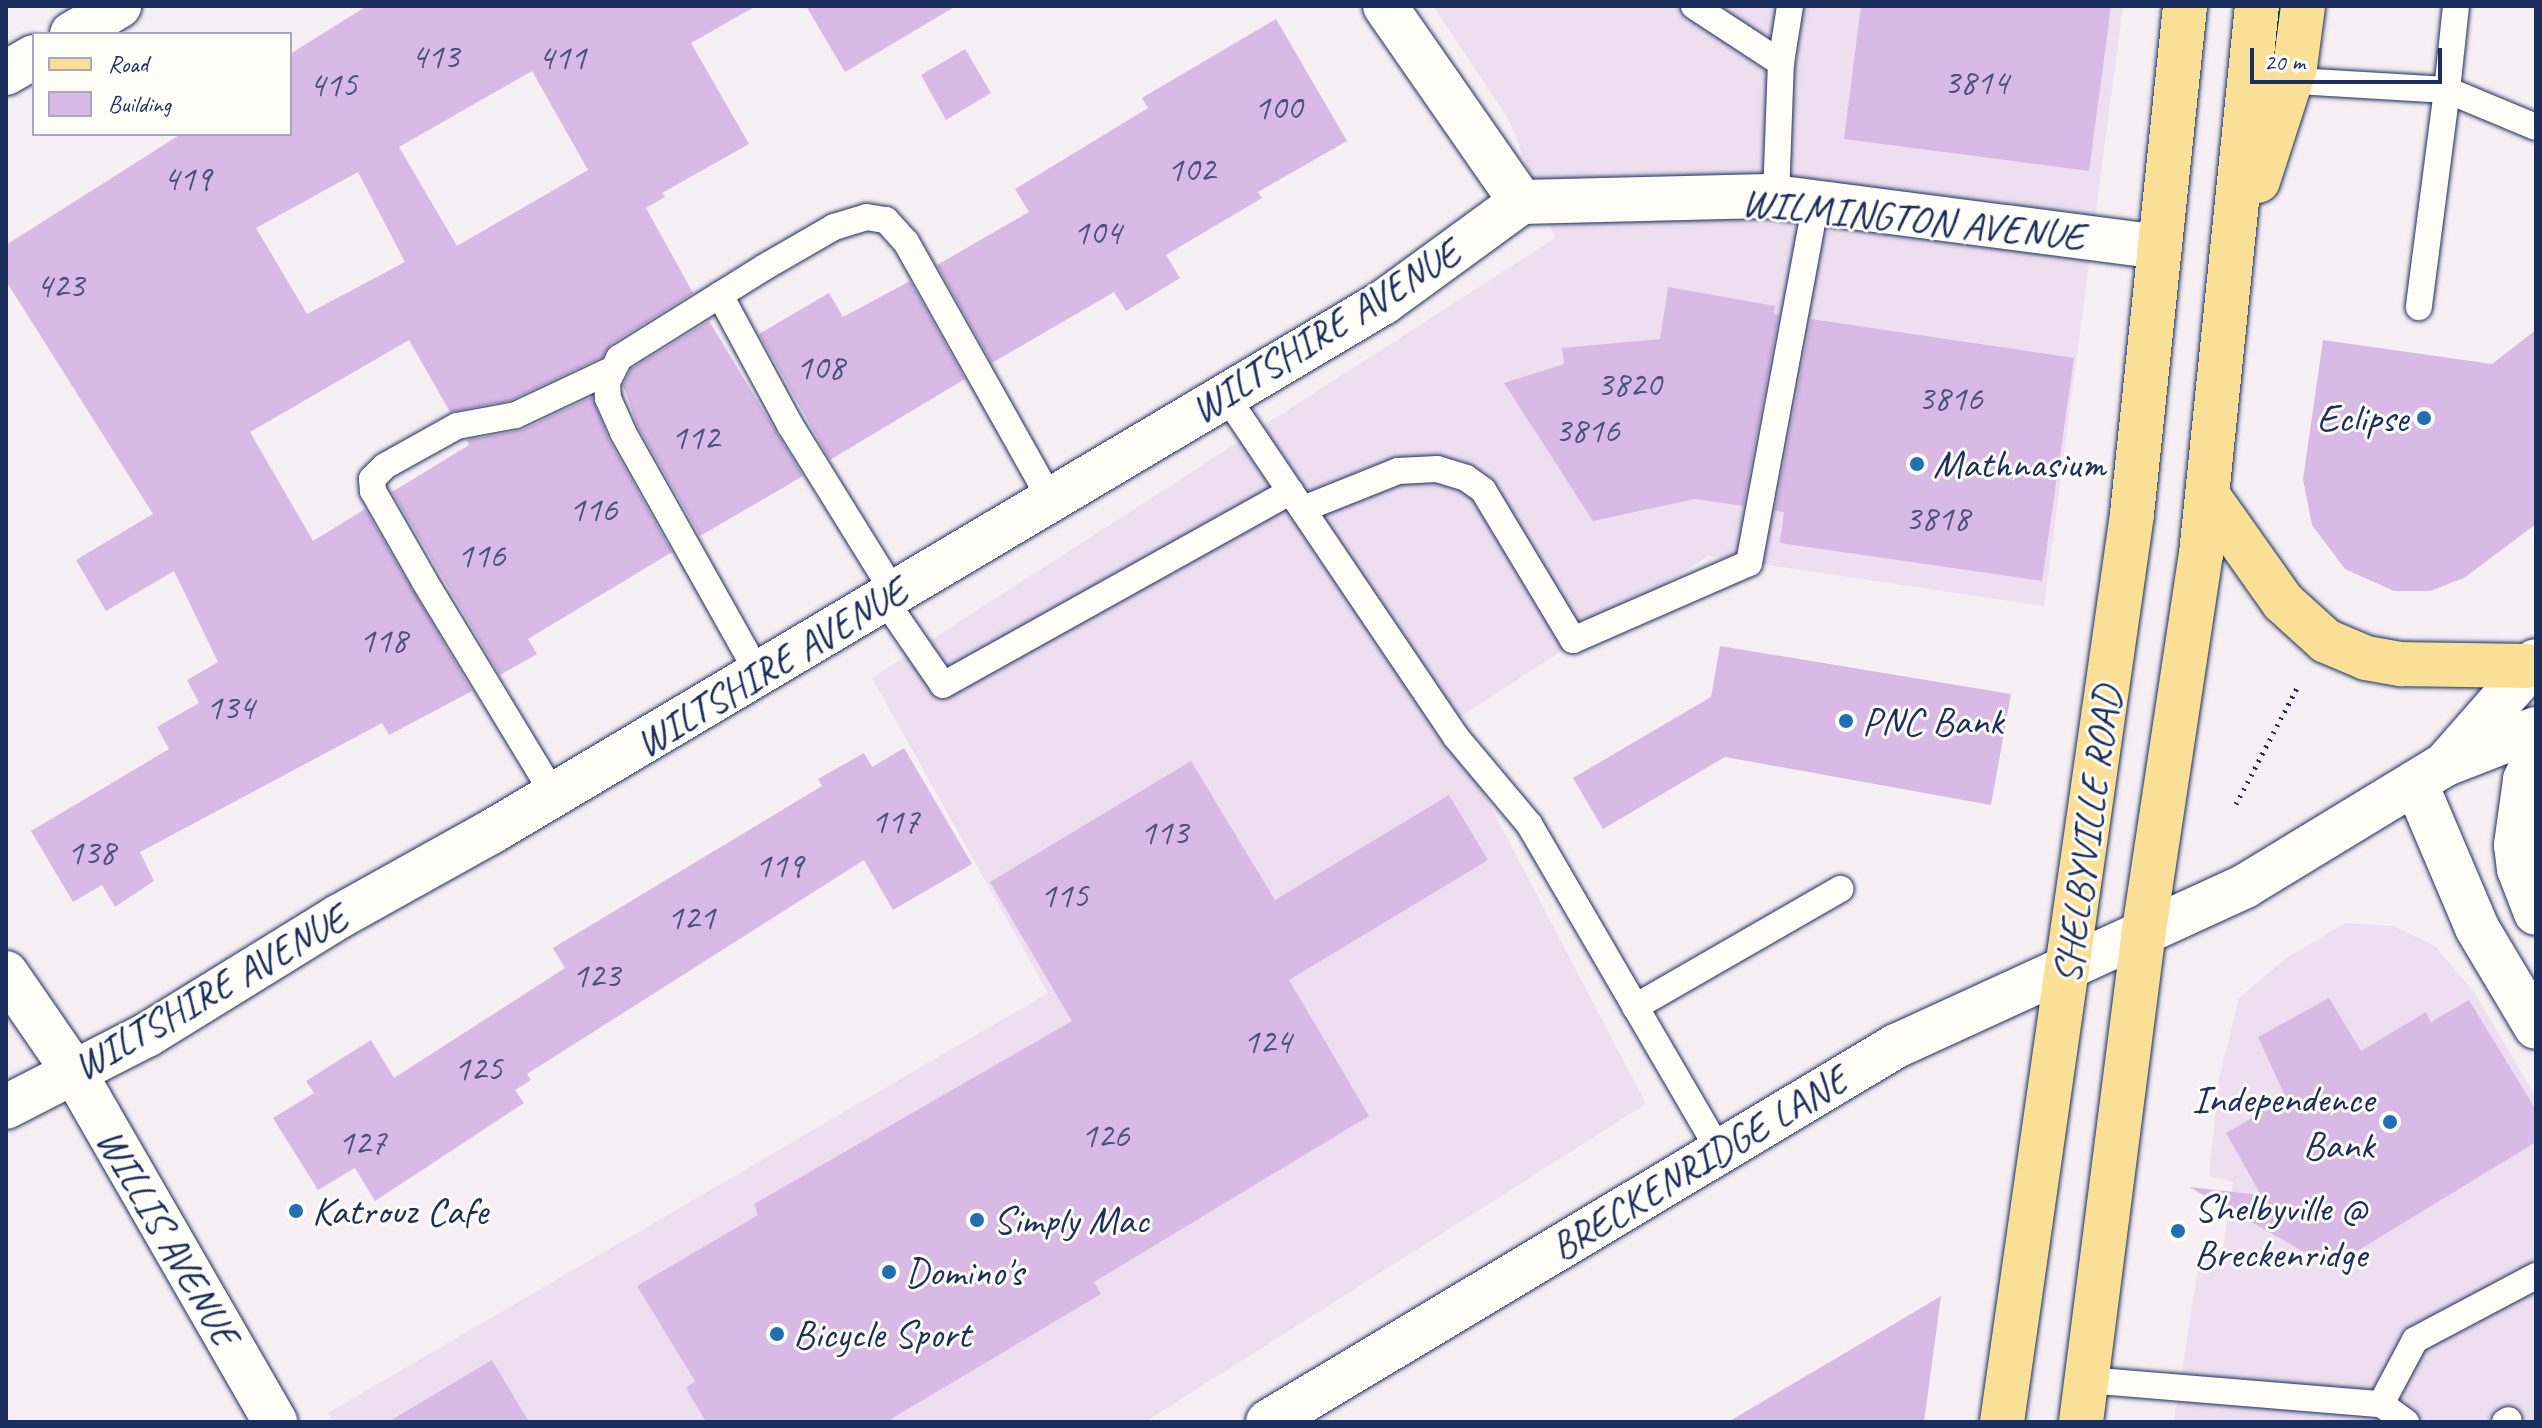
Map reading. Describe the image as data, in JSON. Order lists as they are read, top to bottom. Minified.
{"streets":{"main road":["SHELBYVILLE ROAD"],"street":["WILMINGTON AVENUE","WILTSHIRE AVENUE","BRECKENRIDGE LANE","WILLIS AVENUE"]},"crossings":[["WILMINGTON AVENUE","WILTSHIRE AVENUE"],["WILMINGTON AVENUE","SHELBYVILLE ROAD"],["WILTSHIRE AVENUE","WILLIS AVENUE"],["SHELBYVILLE ROAD","BRECKENRIDGE LANE"]],"places":["Eclipse","Mathnasium","PNC Bank","Independence Bank","Katrouz Cafe","Simply Mac","Shelbyville @ Breckenridge","Domino's","Bicycle Sport"],"house_numbers":["413","411","3814","415","100","102","419","104","423","108","3820","3816","3816","112","116","3818","116","118","134","117","113","138","119","115","121","123","124","125","126","127"],"legend":["Road","Building"],"scale_bar":"20 m"}
